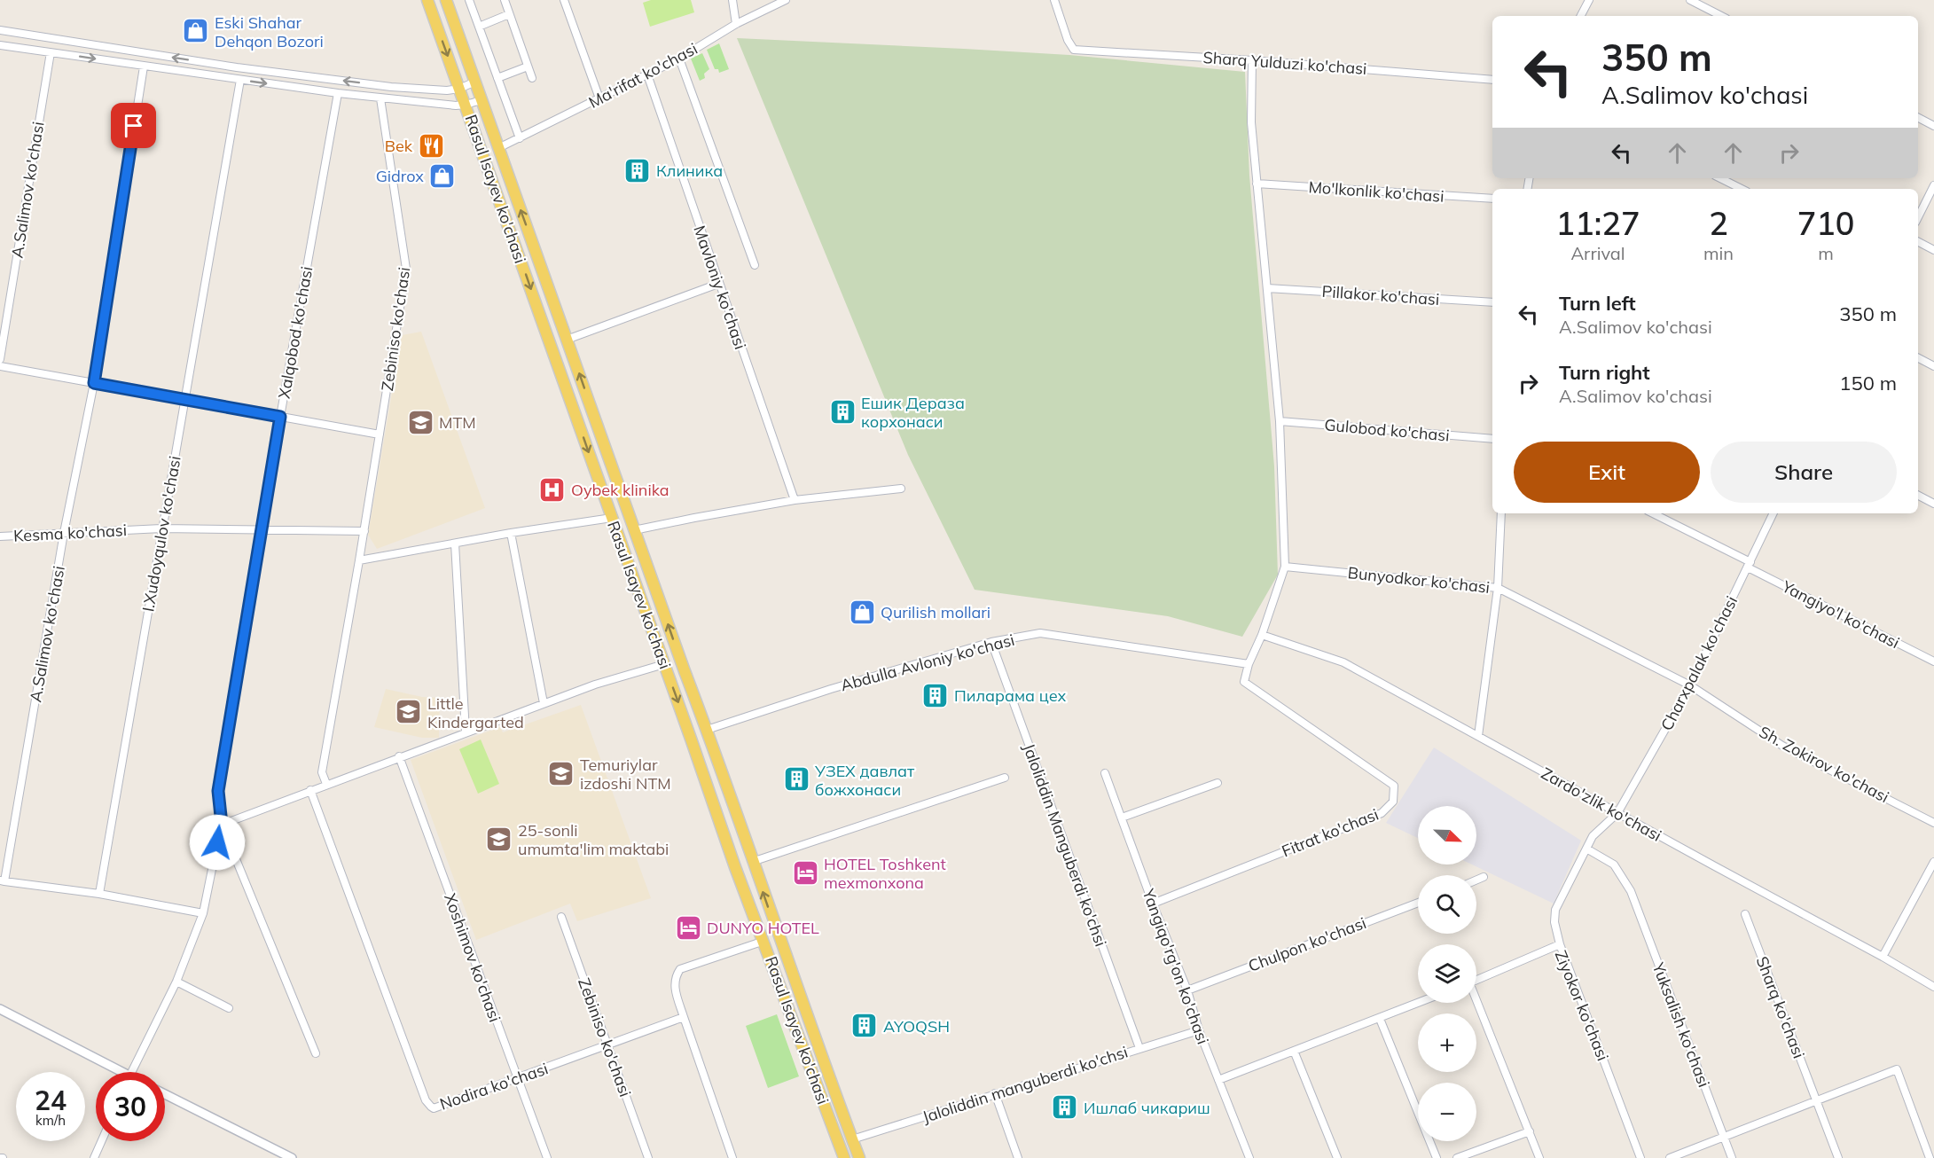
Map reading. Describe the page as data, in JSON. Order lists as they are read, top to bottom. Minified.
{"streets":{"main road":["Rasul Isayev ko'chasi"],"street":["Sharq Yulduzi ko'chasi","Ma'rifat ko'chasi","A.Salimov ko'chasi","Mo'lkonlik ko'chasi","Mavloniy ko'chasi","Pillakor ko'chasi","Zebiniso ko'chasi","Xalqobod ko'chasi","Gulobod ko'chasi","Kesma ko'chasi","I.Xudoyqulov ko'chasi","Bunyodkor ko'chasi","Yangiyo'l ko'chasi","Abdulla Avloniy ko'chasi","Charxpalak ko'chasi","Sh. Zokirov ko'chasi","Zardo'zlik ko'chasi","Fitrat ko'chasi","Jaloliddin Manguberdi ko'chsi","Chulpon ko'chasi","Xoshimov ko'chasi","Yangiqo'rg'on ko'chasi","Ziyokor ko'chasi","Sharq ko'chasi","Yuksalish ko'chasi","Jaloliddin manguberdi ko'chsi","Nodira ko'chasi"]},"crossings":[["Ma'rifat ko'chasi","Rasul Isayev ko'chasi"],["Ma'rifat ko'chasi","Mavloniy ko'chasi"],["Rasul Isayev ko'chasi","Abdulla Avloniy ko'chasi"],["Rasul Isayev ko'chasi","Jaloliddin manguberdi ko'chsi"],["A.Salimov ko'chasi","Kesma ko'chasi"],["Zebiniso ko'chasi","Kesma ko'chasi"],["Zebiniso ko'chasi","Nodira ko'chasi"],["Xalqobod ko'chasi","Kesma ko'chasi"],["Kesma ko'chasi","I.Xudoyqulov ko'chasi"],["Bunyodkor ko'chasi","Charxpalak ko'chasi"],["Bunyodkor ko'chasi","Sh. Zokirov ko'chasi"],["Yangiyo'l ko'chasi","Charxpalak ko'chasi"],["Abdulla Avloniy ko'chasi","Fitrat ko'chasi"],["Abdulla Avloniy ko'chasi","Jaloliddin Manguberdi ko'chsi"],["Charxpalak ko'chasi","Sh. Zokirov ko'chasi"],["Charxpalak ko'chasi","Zardo'zlik ko'chasi"],["Charxpalak ko'chasi","Ziyokor ko'chasi"],["Charxpalak ko'chasi","Yuksalish ko'chasi"],["Fitrat ko'chasi","Yangiqo'rg'on ko'chasi"],["Jaloliddin Manguberdi ko'chsi","Jaloliddin manguberdi ko'chsi"],["Chulpon ko'chasi","Yangiqo'rg'on ko'chasi"],["Xoshimov ko'chasi","Nodira ko'chasi"],["Yangiqo'rg'on ko'chasi","Jaloliddin manguberdi ko'chsi"]],"places":{"shop":["Eski Shahar Dehqon Bozori","Gidrox","Qurilish mollari"],"restaurant":["Bek"],"building":["Клиника","Ешик Дераза корхонаси","Пиларама цех","УЗЕХ давлат божхонаси","AYOQSH","Ишлаб чикариш"],"school or university":["MTM","Little Kindergarted","Temuriylar izdoshi NTM","25-sonli umumta'lim maktabi"],"hospital":["Oybek klinika"],"hotel":["HOTEL Toshkent mexmonxona","DUNYO HOTEL"]},"north":"bottom right","page":{"turn":["350 m","A.Salimov ko'chasi"],"eta":["11:27","Arrival","2","min","710","m"],"list":[{"name":"Turn left","note":"A.Salimov ko'chasi","value":"350 m"},{"name":"Turn right","note":"A.Salimov ko'chasi","value":"150 m"}],"buttons":["Exit","Share"],"map_buttons":["+","−"],"speed":"24 km/h","limit":"30"}}
